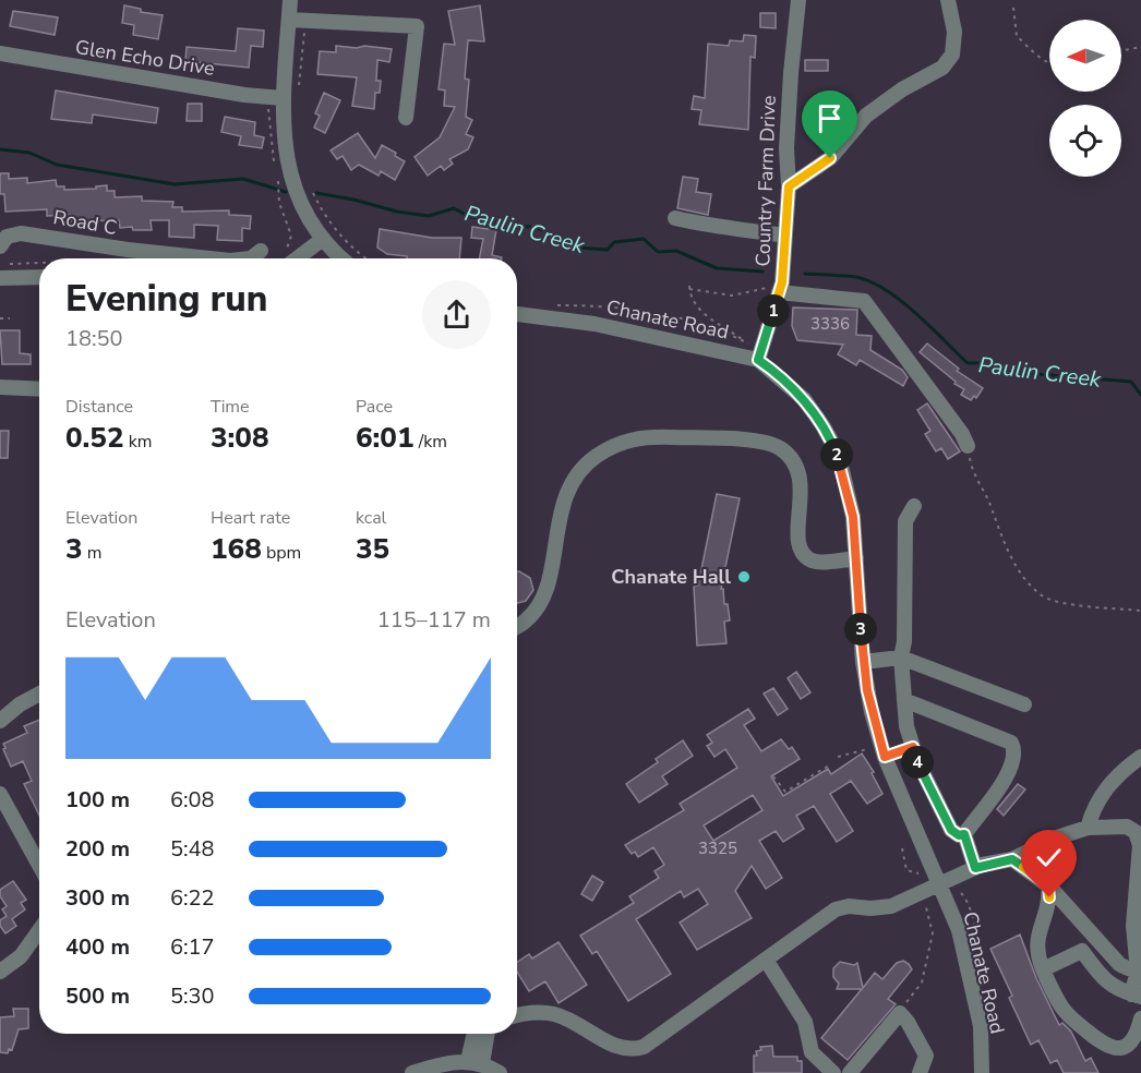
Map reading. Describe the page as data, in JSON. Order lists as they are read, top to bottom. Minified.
{"streets":{"street":["Glen Echo Drive","Country Farm Drive","Road C","Chanate Road"]},"crossings":[["Country Farm Drive","Chanate Road"]],"water":["Paulin Creek"],"places":["Chanate Hall"],"house_numbers":["3336","3325"],"north":"left","page":{"heading":["Evening run","18:50"],"pins":["1","2","3","4"],"stats":[["Distance","0.52 km"],["Time","3:08"],["Pace","6:01 /km"],["Elevation","3 m"],["Heart rate","168 bpm"],["kcal","35"]],"chart":["Elevation","115–117 m"],"list":[{"name":"100 m","note":"6:08"},{"name":"200 m","note":"5:48"},{"name":"300 m","note":"6:22"},{"name":"400 m","note":"6:17"},{"name":"500 m","note":"5:30"}]}}
